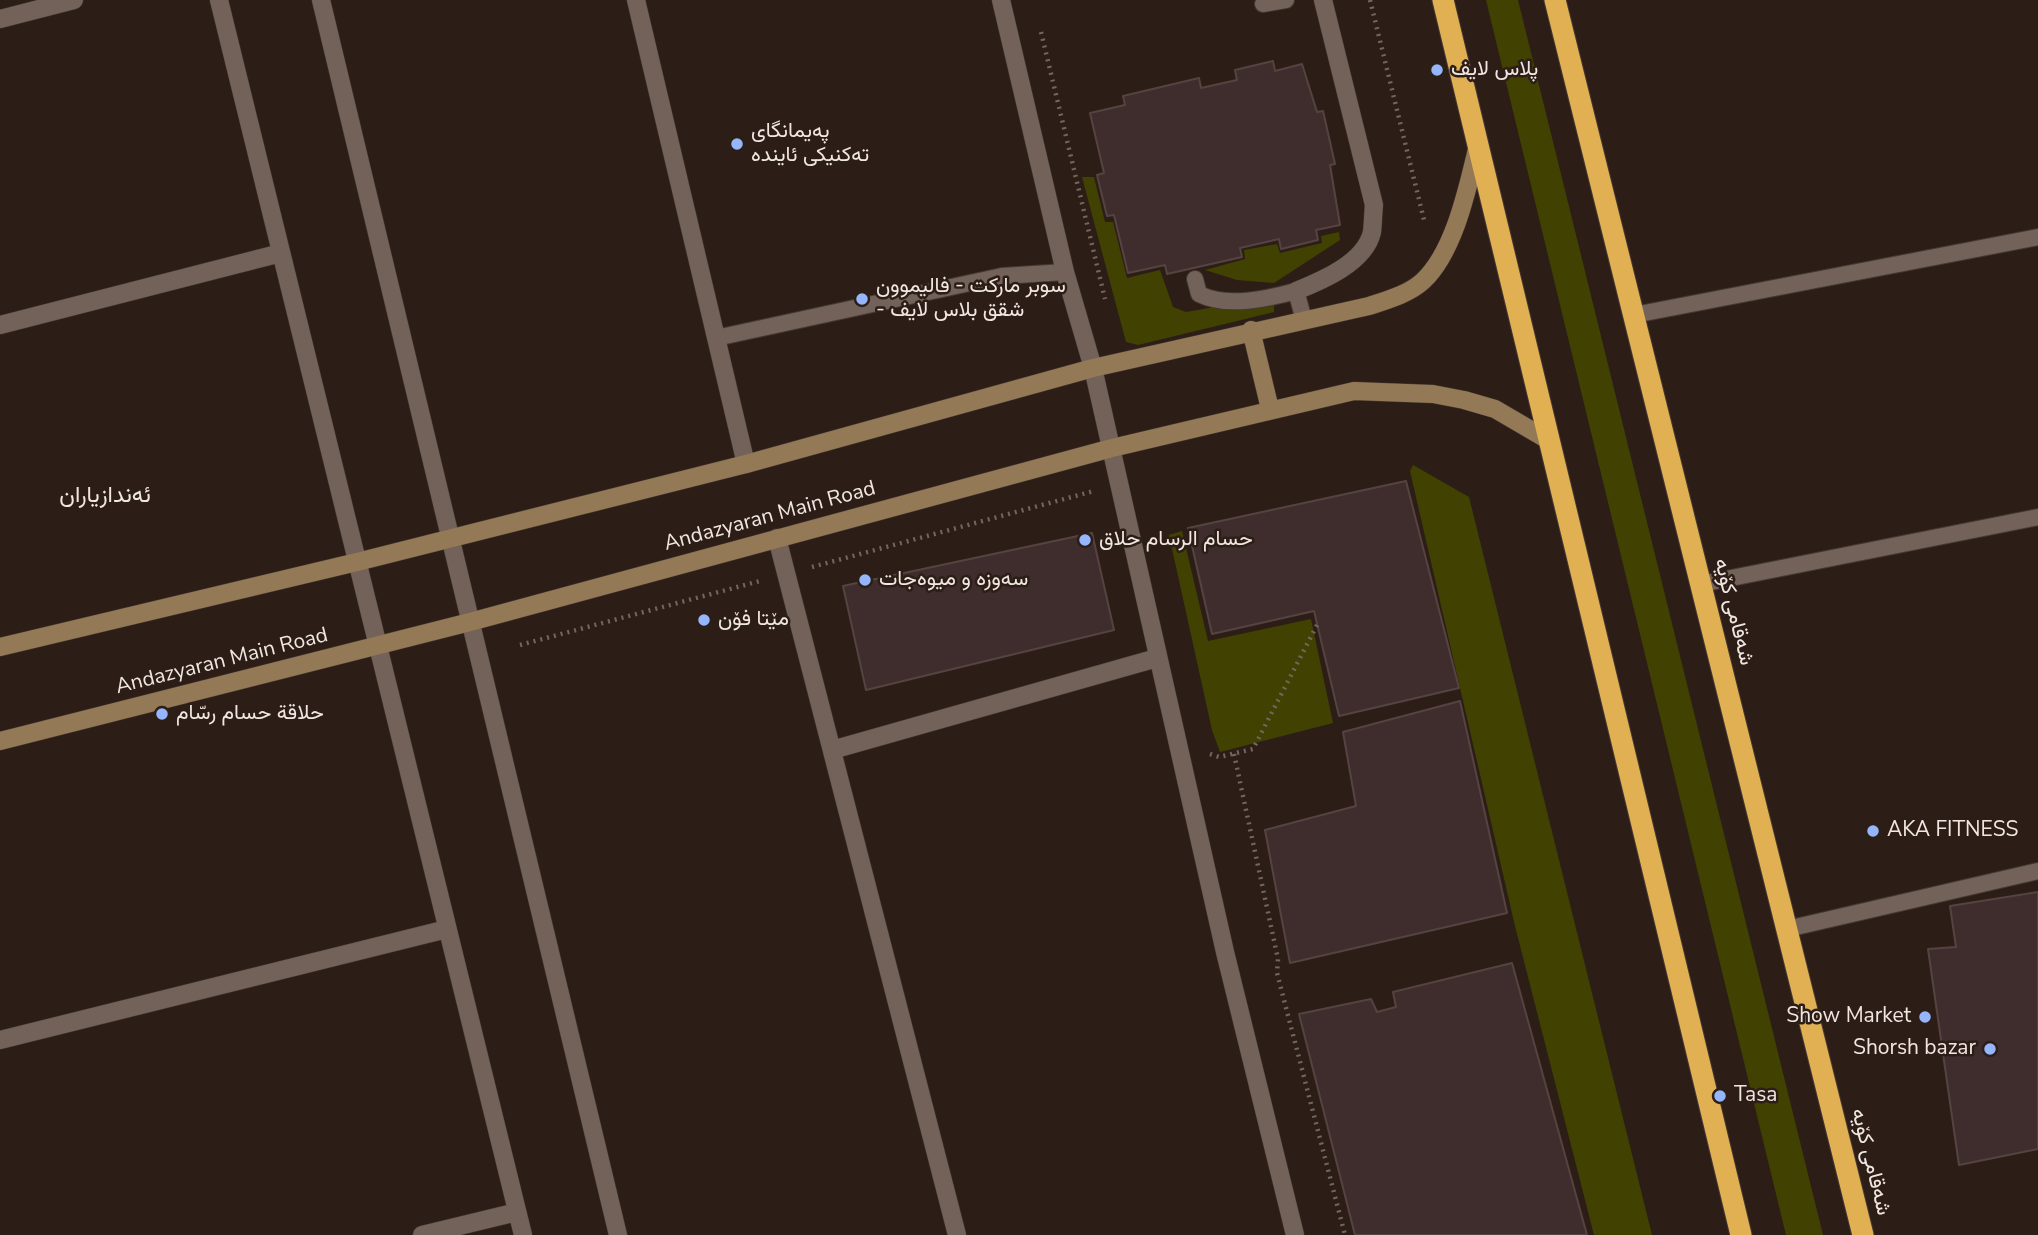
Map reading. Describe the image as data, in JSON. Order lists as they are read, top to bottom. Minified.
{"streets":{"highway":["شەقامی کۆیە"],"street":["Andazyaran Main Road"]},"districts":["ئەندازیاران"],"places":["پلاس لایف","پەیمانگای تەکنیکی ئایندە","سوبر ماركت - فاليموون - شقق بلاس لايف","حسام الرسام حلاق","سەوزە و میوەجات","مێتا فۆن","حلاقة حسام رسّام","AKA FITNESS","Show Market","Shorsh bazar","Tasa"]}
